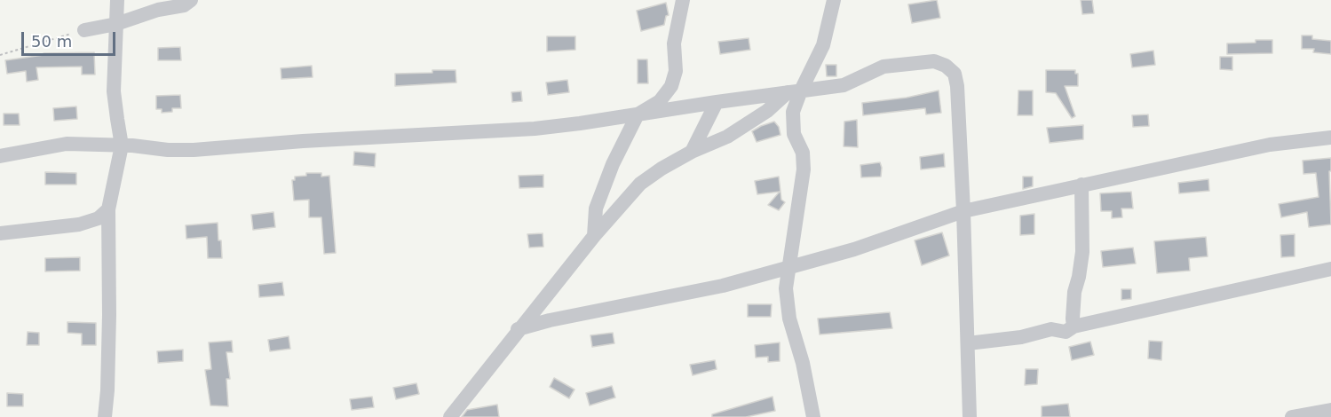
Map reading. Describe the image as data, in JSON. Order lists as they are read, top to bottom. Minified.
{"scale_bar":"50 m"}
